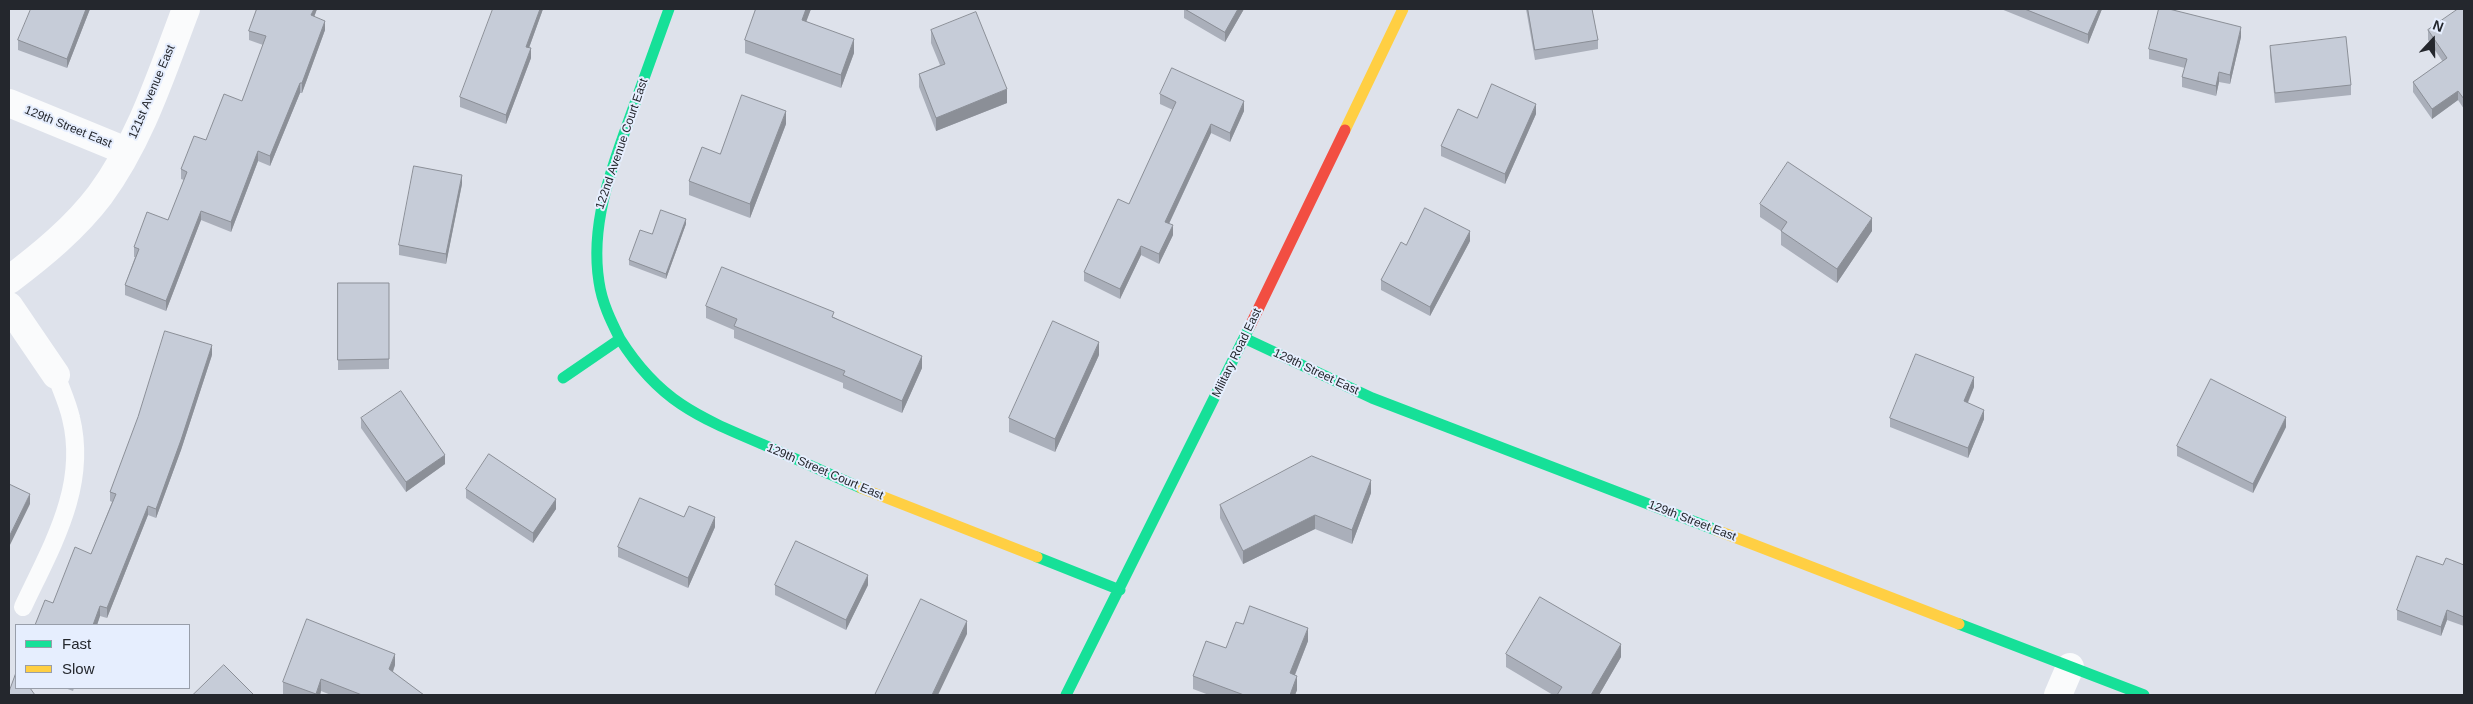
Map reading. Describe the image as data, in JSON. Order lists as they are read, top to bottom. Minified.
{"streets":{"street":["121st Avenue East","129th Street East","122nd Avenue Court East","Military Road East","129th Street Court East"]},"crossings":[["121st Avenue East","129th Street East"],["129th Street East","Military Road East"],["122nd Avenue Court East","129th Street Court East"],["Military Road East","129th Street Court East"]],"legend":["Fast","Slow"],"north":"top"}
